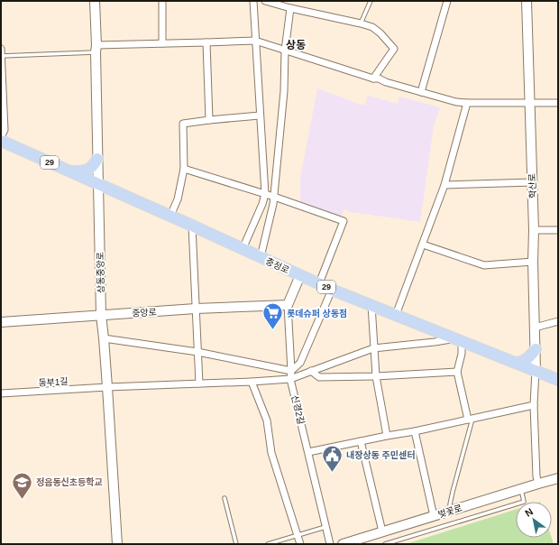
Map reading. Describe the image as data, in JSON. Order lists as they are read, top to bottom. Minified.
{"streets":{"main road":["29","충정로"],"street":["학산로","상동중앙로","중앙로","동부1길","신경2길","벚꽃로"]},"crossings":[["학산로","충정로"],["충정로","상동중앙로"],["충정로","동부1길"],["충정로","신경2길"],["상동중앙로","중앙로"],["상동중앙로","동부1길"],["중앙로","신경2길"],["동부1길","신경2길"]],"districts":["상동"],"places":{"supermarket":["롯데슈퍼 상동점"],"public building":["내장상동 주민센터"],"school or university":["정읍동신초등학교"]},"north":"top left"}
